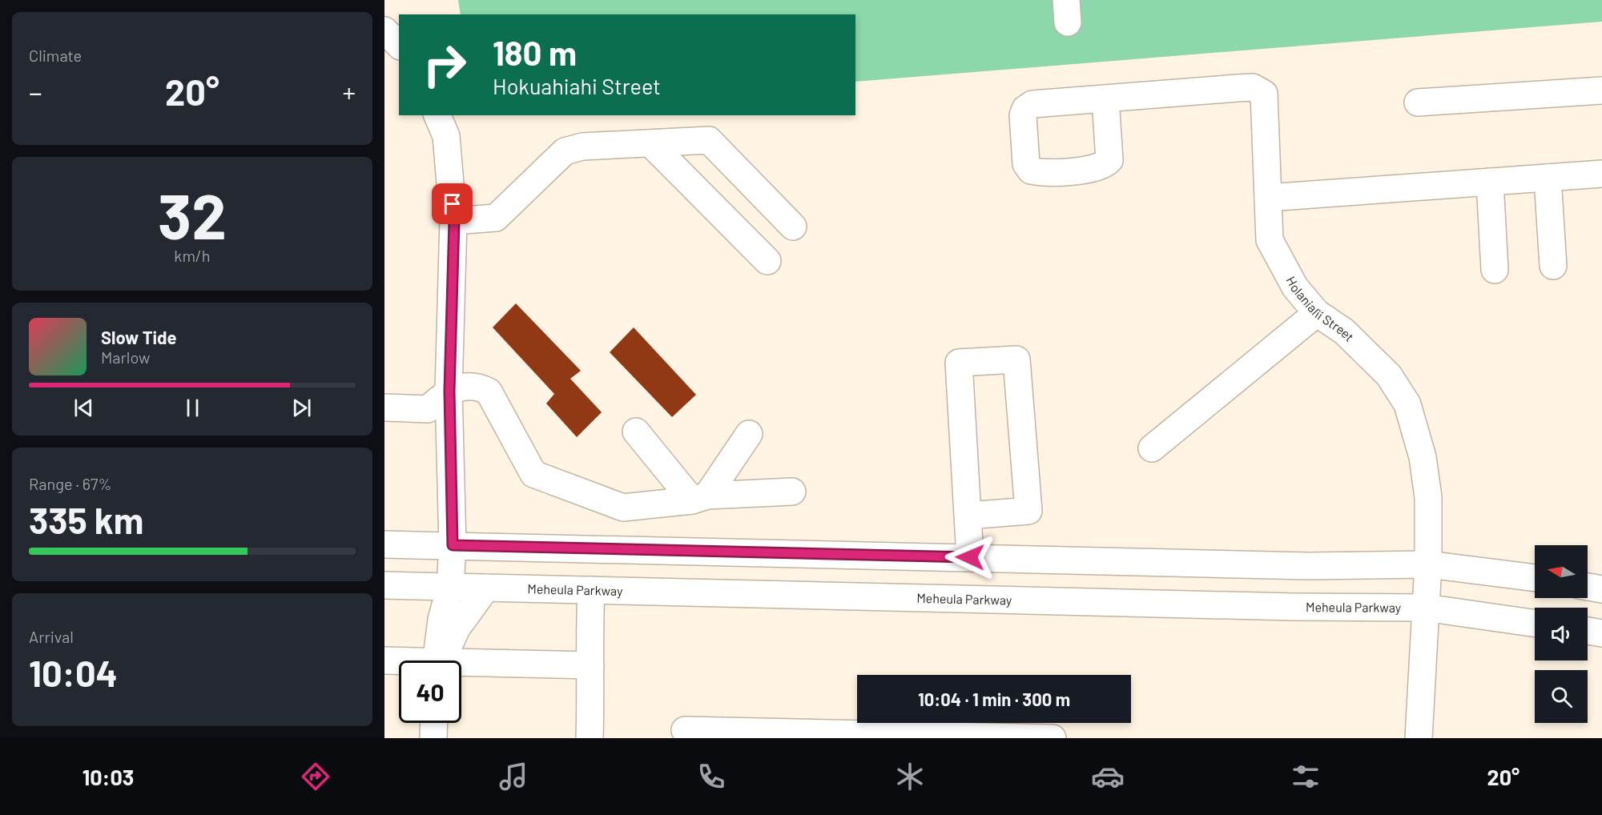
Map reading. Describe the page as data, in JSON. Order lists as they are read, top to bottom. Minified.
{"streets":{"street":["Holanialii Street","Meheula Parkway"]},"crossings":[["Holanialii Street","Meheula Parkway"]],"north":"left","page":{"tile":["Climate",["32","km/h"],["Range · 67%","335 km"],["Arrival","10:04"]],"turn":["180 m","Hokuahiahi Street"],"heat":["−","20°","+"],"song":["Slow Tide","Marlow"],"limit":"40","trip":"10:04 · 1 min · 300 m","tabs":["10:03","20°"]}}
